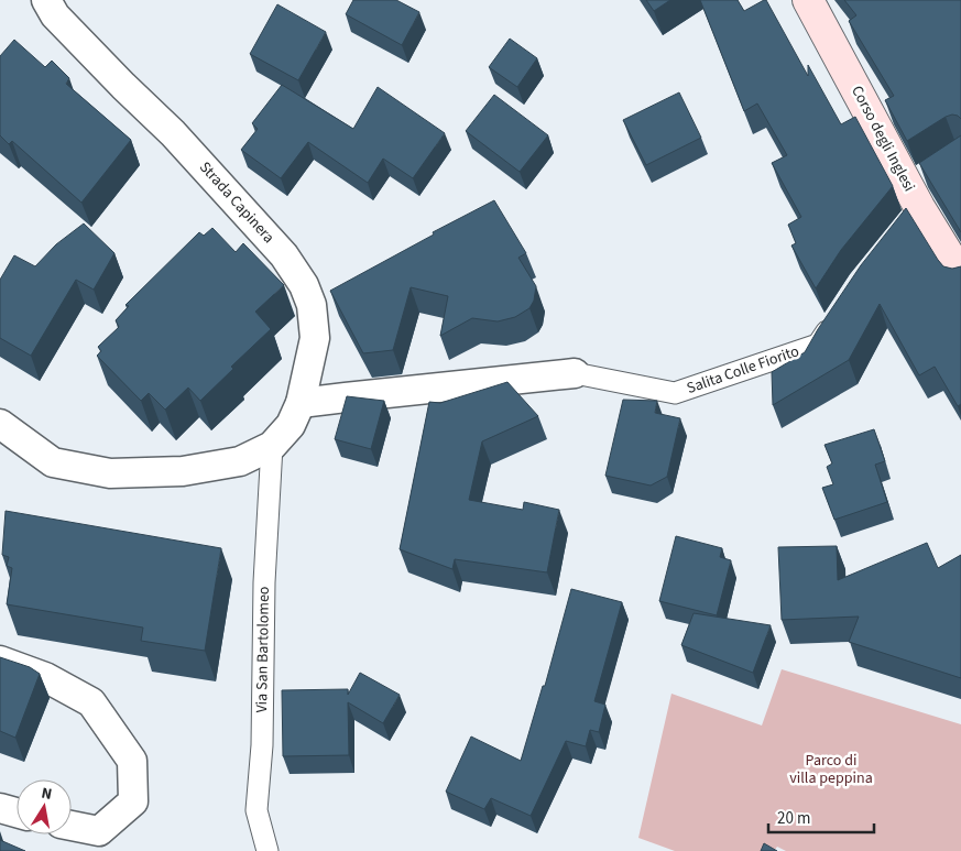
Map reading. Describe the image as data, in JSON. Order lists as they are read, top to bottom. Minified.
{"streets":{"main road":["Corso degli Inglesi"],"street":["Strada Capinera","Salita Colle Fiorito","Via San Bartolomeo"]},"crossings":[["Strada Capinera","Salita Colle Fiorito"],["Strada Capinera","Via San Bartolomeo"]],"parks":["Parco di villa peppina"],"scale_bar":"20 m","north":"top"}
